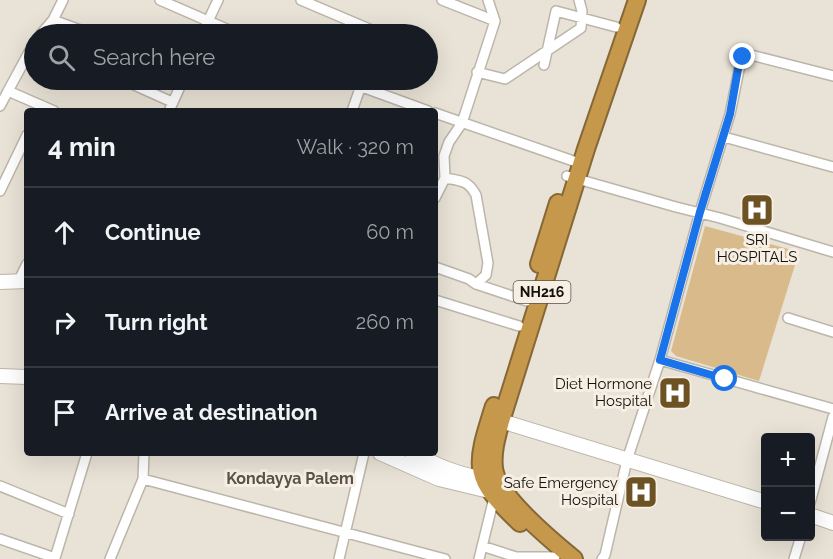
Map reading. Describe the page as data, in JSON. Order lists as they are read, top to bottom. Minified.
{"streets":{"highway":["NH216"]},"districts":["Kondayya Palem"],"places":{"hospital":["SRI HOSPITALS","Diet Hormone Hospital","Safe Emergency Hospital"]},"page":{"search":"Search here","heading":["4 min","Walk · 320 m"],"list":[["Continue","60 m"],["Turn right","260 m"],"Arrive at destination"],"map_buttons":["+","−"]}}
